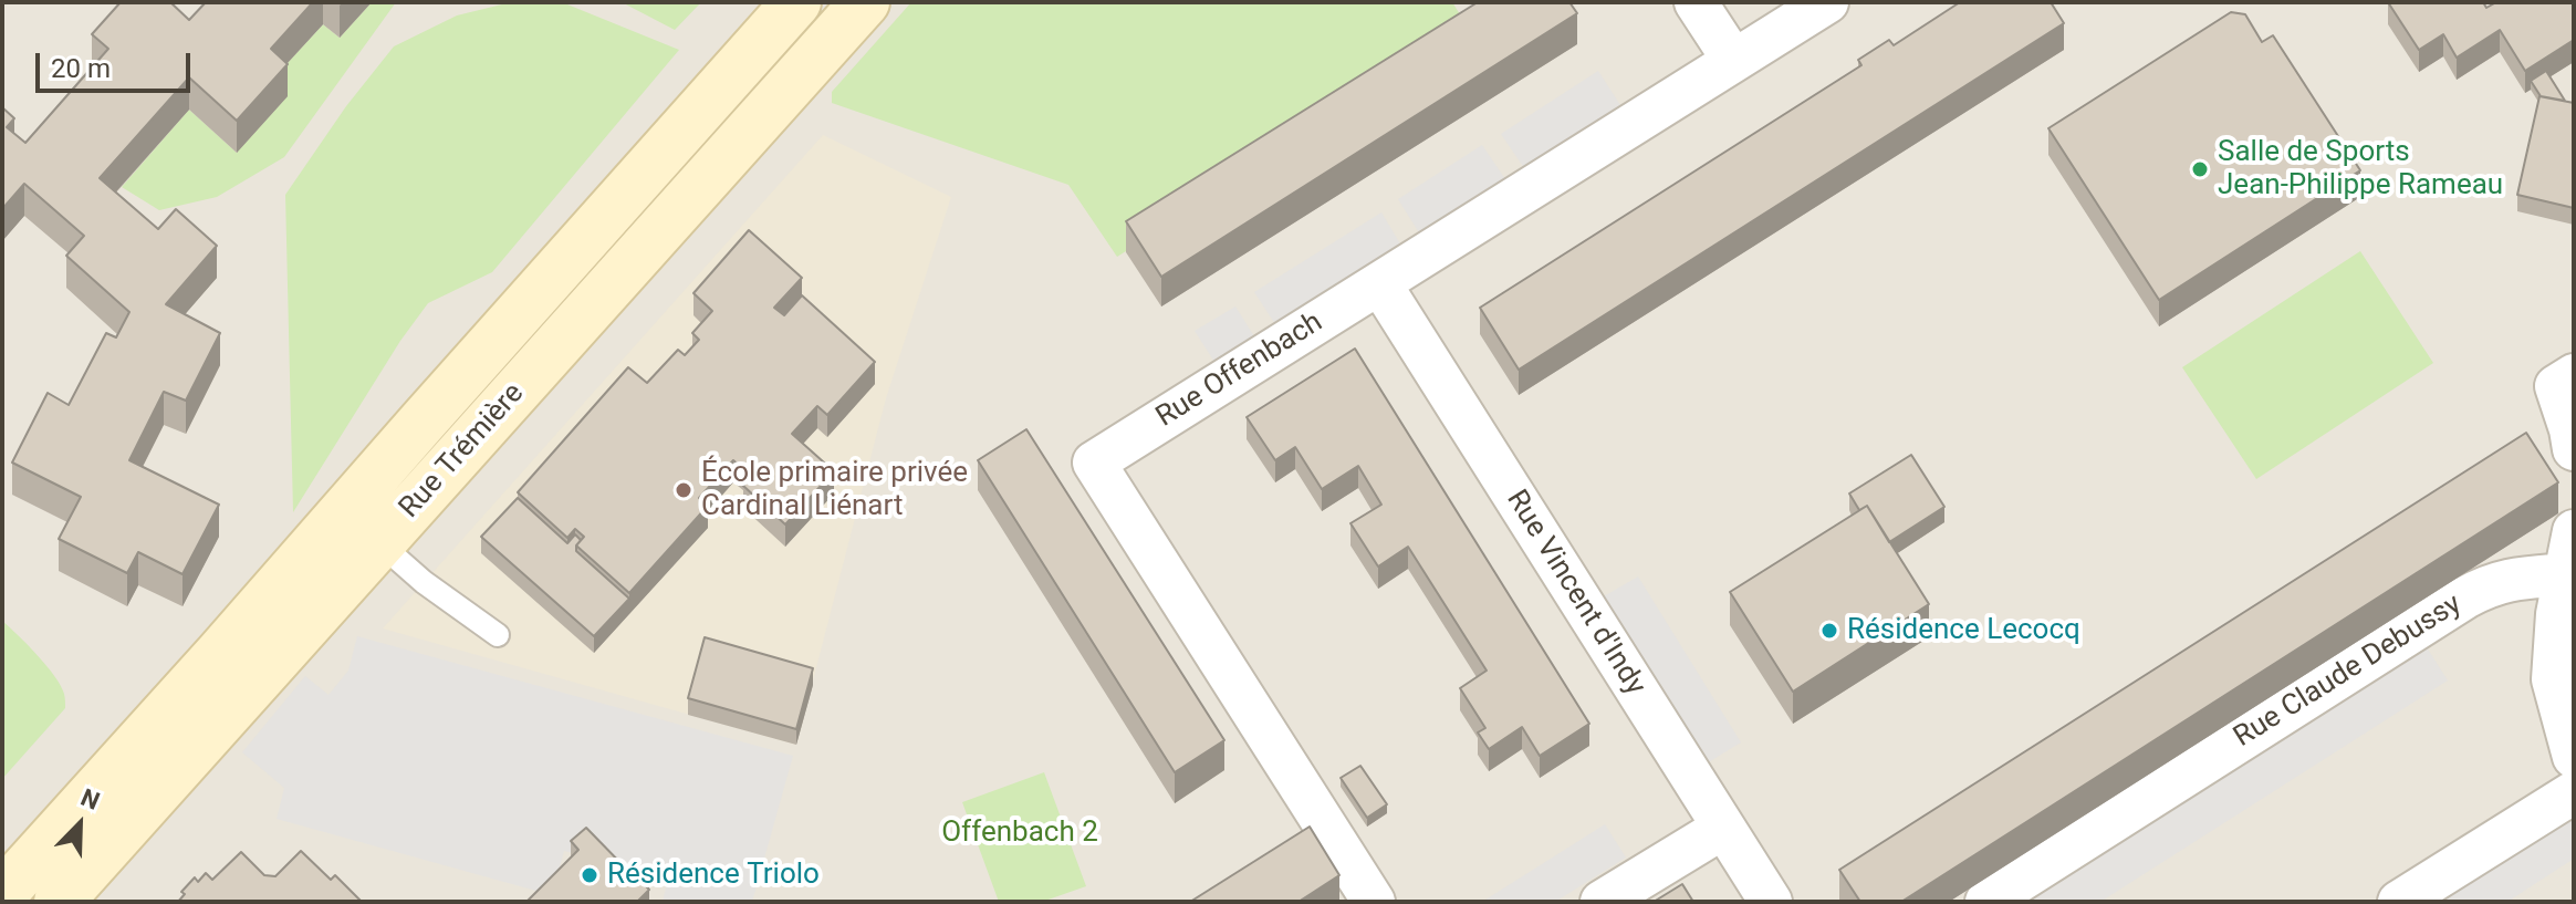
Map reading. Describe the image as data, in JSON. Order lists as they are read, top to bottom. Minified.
{"streets":{"main road":["Rue Trémière"],"street":["Rue Offenbach","Rue Vincent d'Indy","Rue Claude Debussy"]},"crossings":[["Rue Offenbach","Rue Vincent d'Indy"]],"parks":["Offenbach 2"],"places":["Salle de Sports Jean-Philippe Rameau","École primaire privée Cardinal Liénart","Résidence Lecocq","Résidence Triolo"],"scale_bar":"20 m","north":"top right"}
